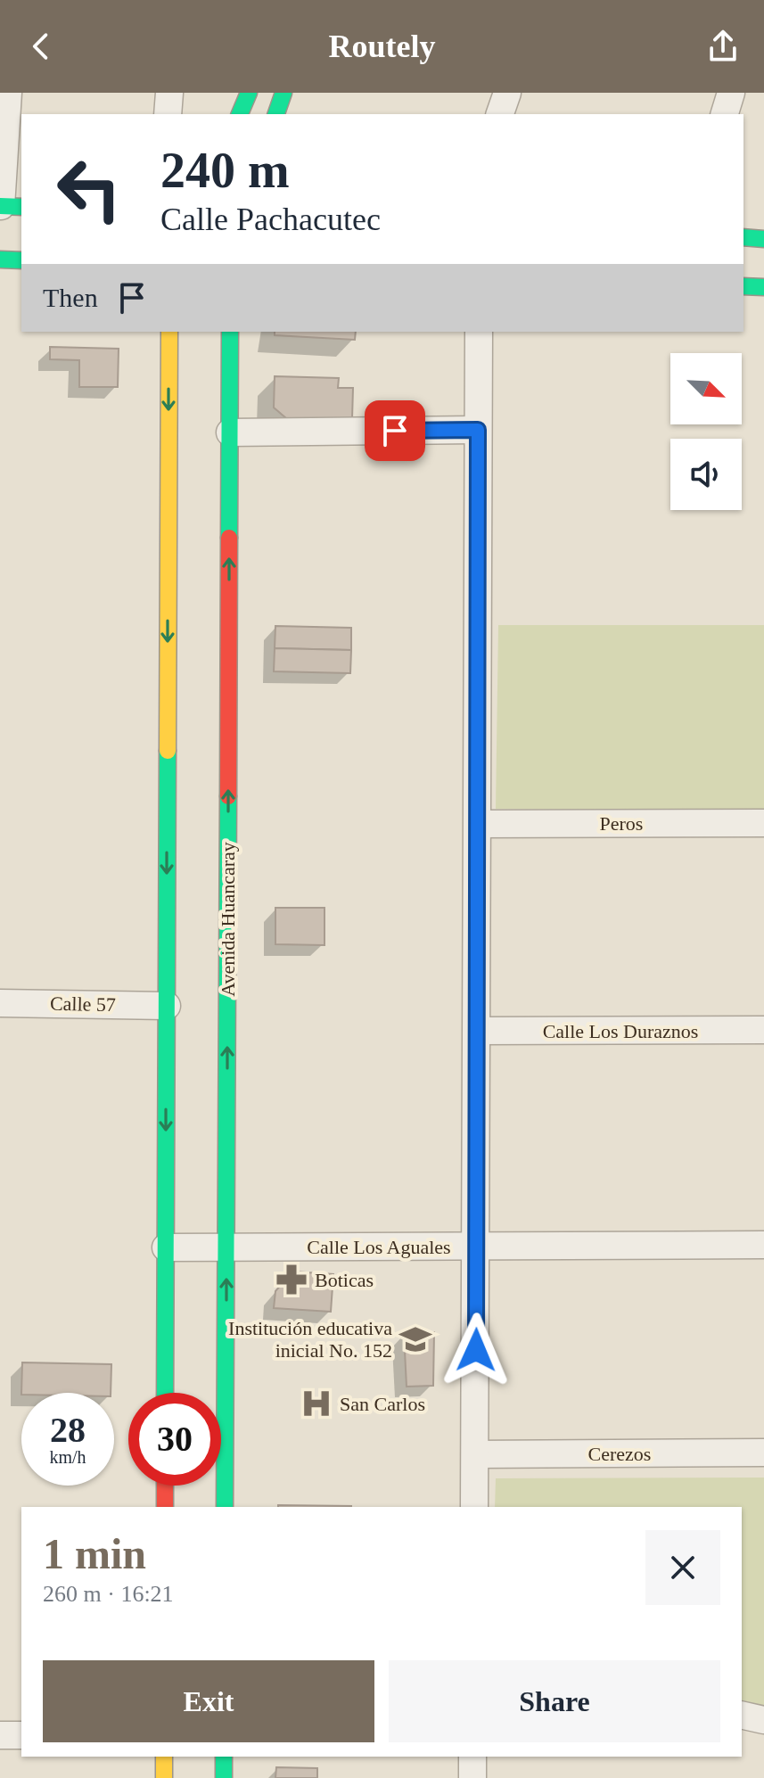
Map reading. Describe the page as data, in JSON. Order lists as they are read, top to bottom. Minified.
{"streets":{"main road":["Avenida Huancaray"],"street":["Peros","Calle 57","Calle Los Duraznos","Calle Los Aguales","Cerezos"]},"crossings":[["Avenida Huancaray","Calle Los Aguales"]],"places":{"pharmacy":["Boticas"],"school or university":["Institución educativa inicial No. 152"],"hospital":["San Carlos"]},"north":"bottom right","page":{"header":"Routely","turn":["240 m","Calle Pachacutec"],"then":"Then","speed":"28 km/h","limit":"30","heading":["1 min","260 m · 16:21"],"buttons":["Exit","Share"]}}
